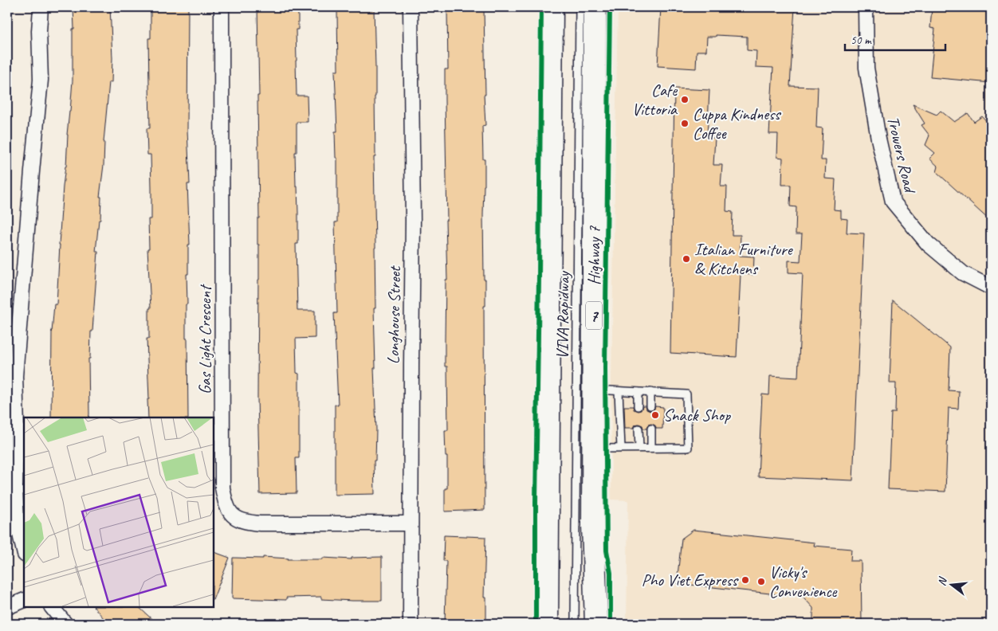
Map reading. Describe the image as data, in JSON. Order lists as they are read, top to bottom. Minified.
{"streets":{"main road":["Highway 7","7"],"street":["Trowers Road","Longhouse Street","Gas Light Crescent"],"lane":["VIVA Rapidway"]},"crossings":[["Longhouse Street","Gas Light Crescent"]],"places":["Cafe Vittoria","Cuppa Kindness Coffee","Italian Furniture & Kitchens","Snack Shop","Pho Viet Express","Vicky's Convenience"],"scale_bar":"50 m","north":"left"}
